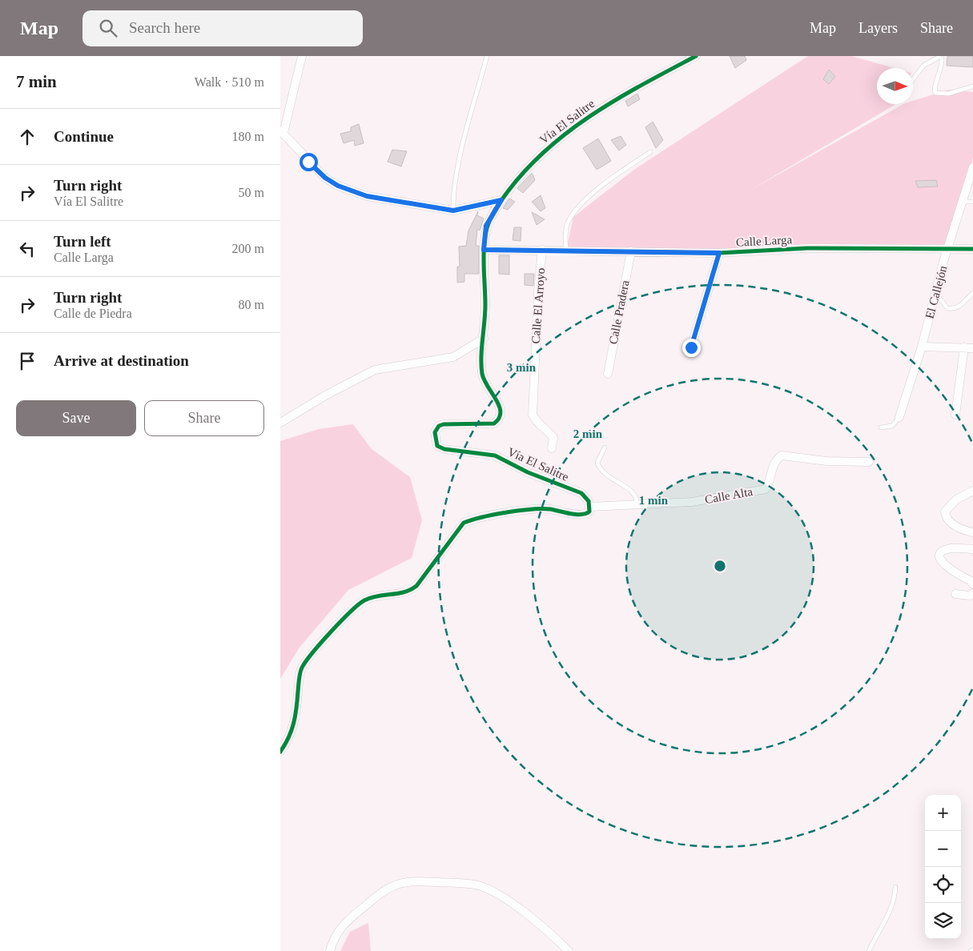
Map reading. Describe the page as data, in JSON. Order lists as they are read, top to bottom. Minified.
{"streets":{"street":["Vía El Salitre","Calle Larga","El Callejón","Calle El Arroyo","Calle Pradera","Calle Alta"]},"crossings":[["Vía El Salitre","Calle Larga"],["Vía El Salitre","Calle Alta"],["Calle Larga","El Callejón"],["Calle Larga","Calle El Arroyo"],["Calle Larga","Calle Pradera"]],"north":"right","page":{"header":"Map","search":"Search here","nav":["Map","Layers","Share"],"heading":["7 min","Walk · 510 m"],"list":[["Continue","180 m"],["Turn right","Vía El Salitre","50 m"],["Turn left","Calle Larga","200 m"],["Turn right","Calle de Piedra","80 m"],"Arrive at destination"],"buttons":["Save","Share"],"map_buttons":["+","−"]},"rings":["3 min","2 min","1 min"]}
